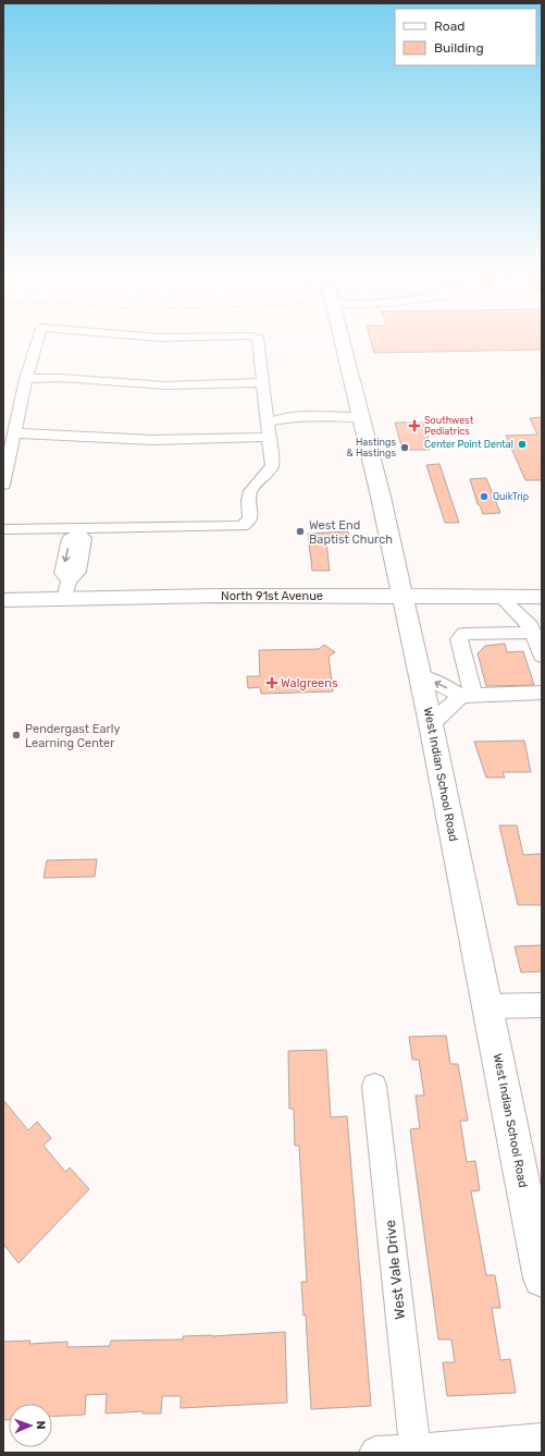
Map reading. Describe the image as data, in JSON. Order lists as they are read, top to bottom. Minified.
{"streets":{"main road":["North 91st Avenue","West Indian School Road"],"street":["West Vale Drive"]},"crossings":[["North 91st Avenue","West Indian School Road"]],"places":{"health":["Southwest Pediatrics","Walgreens"],"other":["Center Point Dental","Hastings & Hastings","QuikTrip","West End Baptist Church","Pendergast Early Learning Center"]},"legend":["Road","Building"],"north":"right"}
